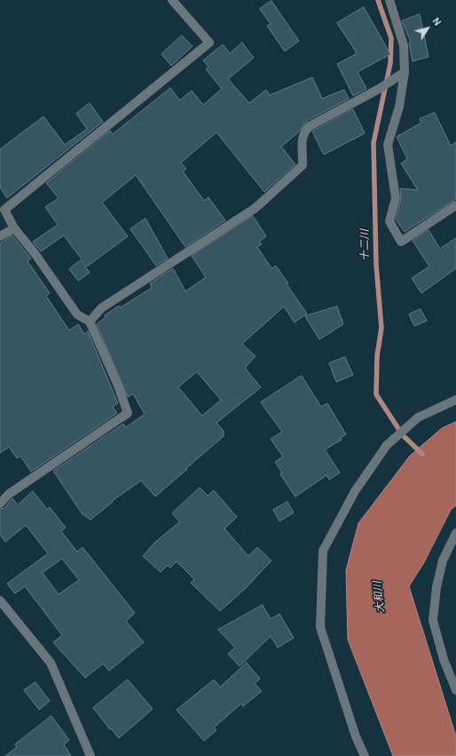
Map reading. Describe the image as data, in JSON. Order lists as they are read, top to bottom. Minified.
{"water":["十二川","大和川"],"north":"top right"}
